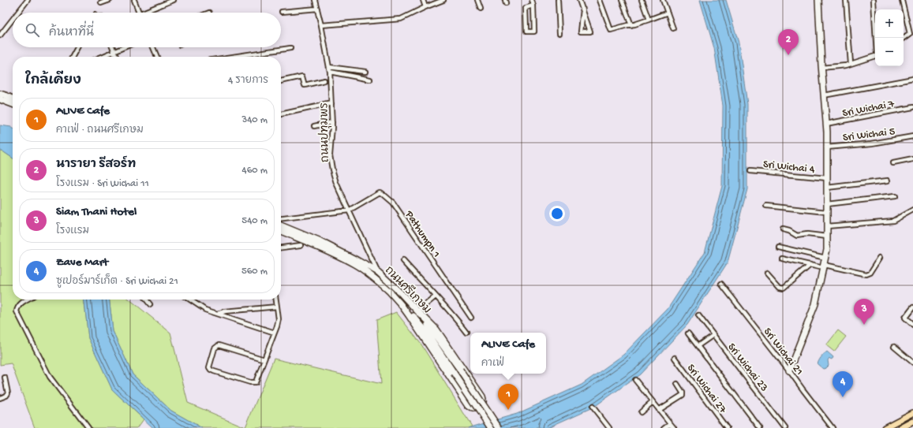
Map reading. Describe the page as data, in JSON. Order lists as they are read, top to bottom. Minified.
{"streets":{"main road":["ถนนศรีเกษม"],"street":["Sri Wichai 7","ถนนปทุมพร","Sri Wichai 5","Sri Wichai 4","Pathumpn 1","Sri Wichai 21","Sri Wichai 23","Sri Wichai 27"]},"crossings":[["ถนนปทุมพร","Pathumpn 1"],["ถนนปทุมพร","ถนนศรีเกษม"]],"page":{"map_buttons":["+","−"],"search":"ค้นหาที่นี่","pins":["2","3","4","1"],"heading":["ใกล้เคียง","4 รายการ"],"list":[{"mark":"1","name":"ALIVE Cafe","note":"คาเฟ่ · ถนนศรีเกษม","value":"340 m"},{"mark":"2","name":"นารายา รีสอร์ท","note":"โรงแรม · Sri Wichai 11","value":"460 m"},{"mark":"3","name":"Siam Thani Hotel","note":"โรงแรม","value":"540 m"},{"mark":"4","name":"Zave Mart","note":"ซูเปอร์มาร์เก็ต · Sri Wichai 21","value":"560 m"}],"popup":["ALIVE Cafe","คาเฟ่"]}}
